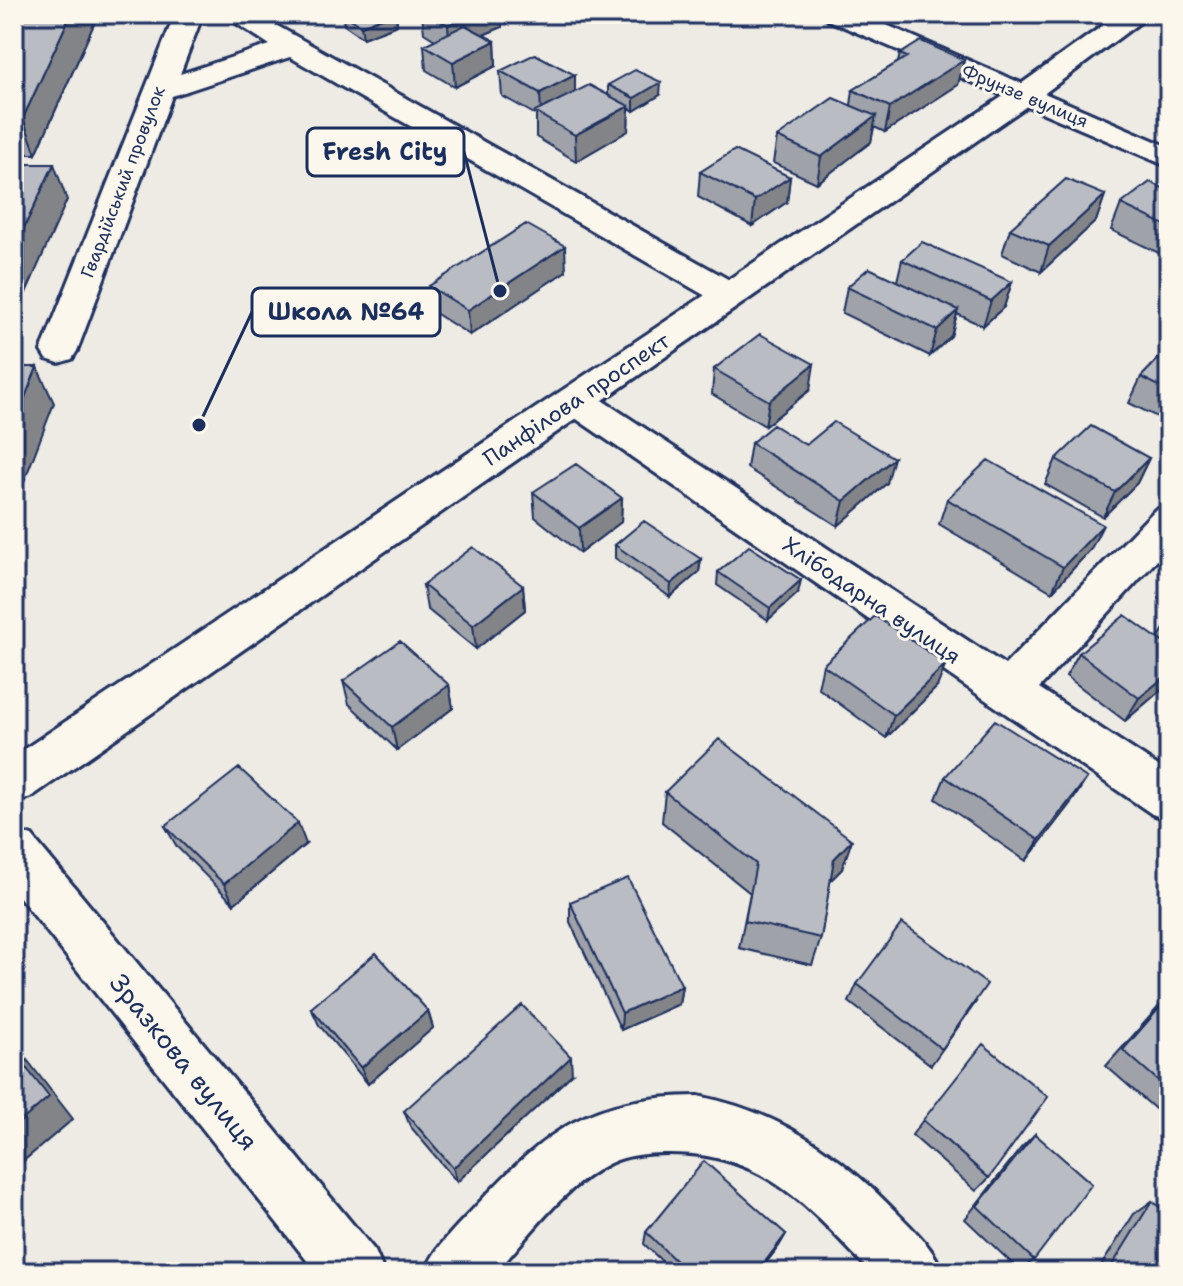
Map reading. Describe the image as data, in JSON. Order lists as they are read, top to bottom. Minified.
{"streets":{"street":["Фрунзе вулиця","Гвардійський провулок","Панфілова проспект","Хлібодарна вулиця","Зразкова вулиця"]},"crossings":[["Фрунзе вулиця","Панфілова проспект"],["Панфілова проспект","Хлібодарна вулиця"]],"places":["Fresh City","Школа №64"]}
